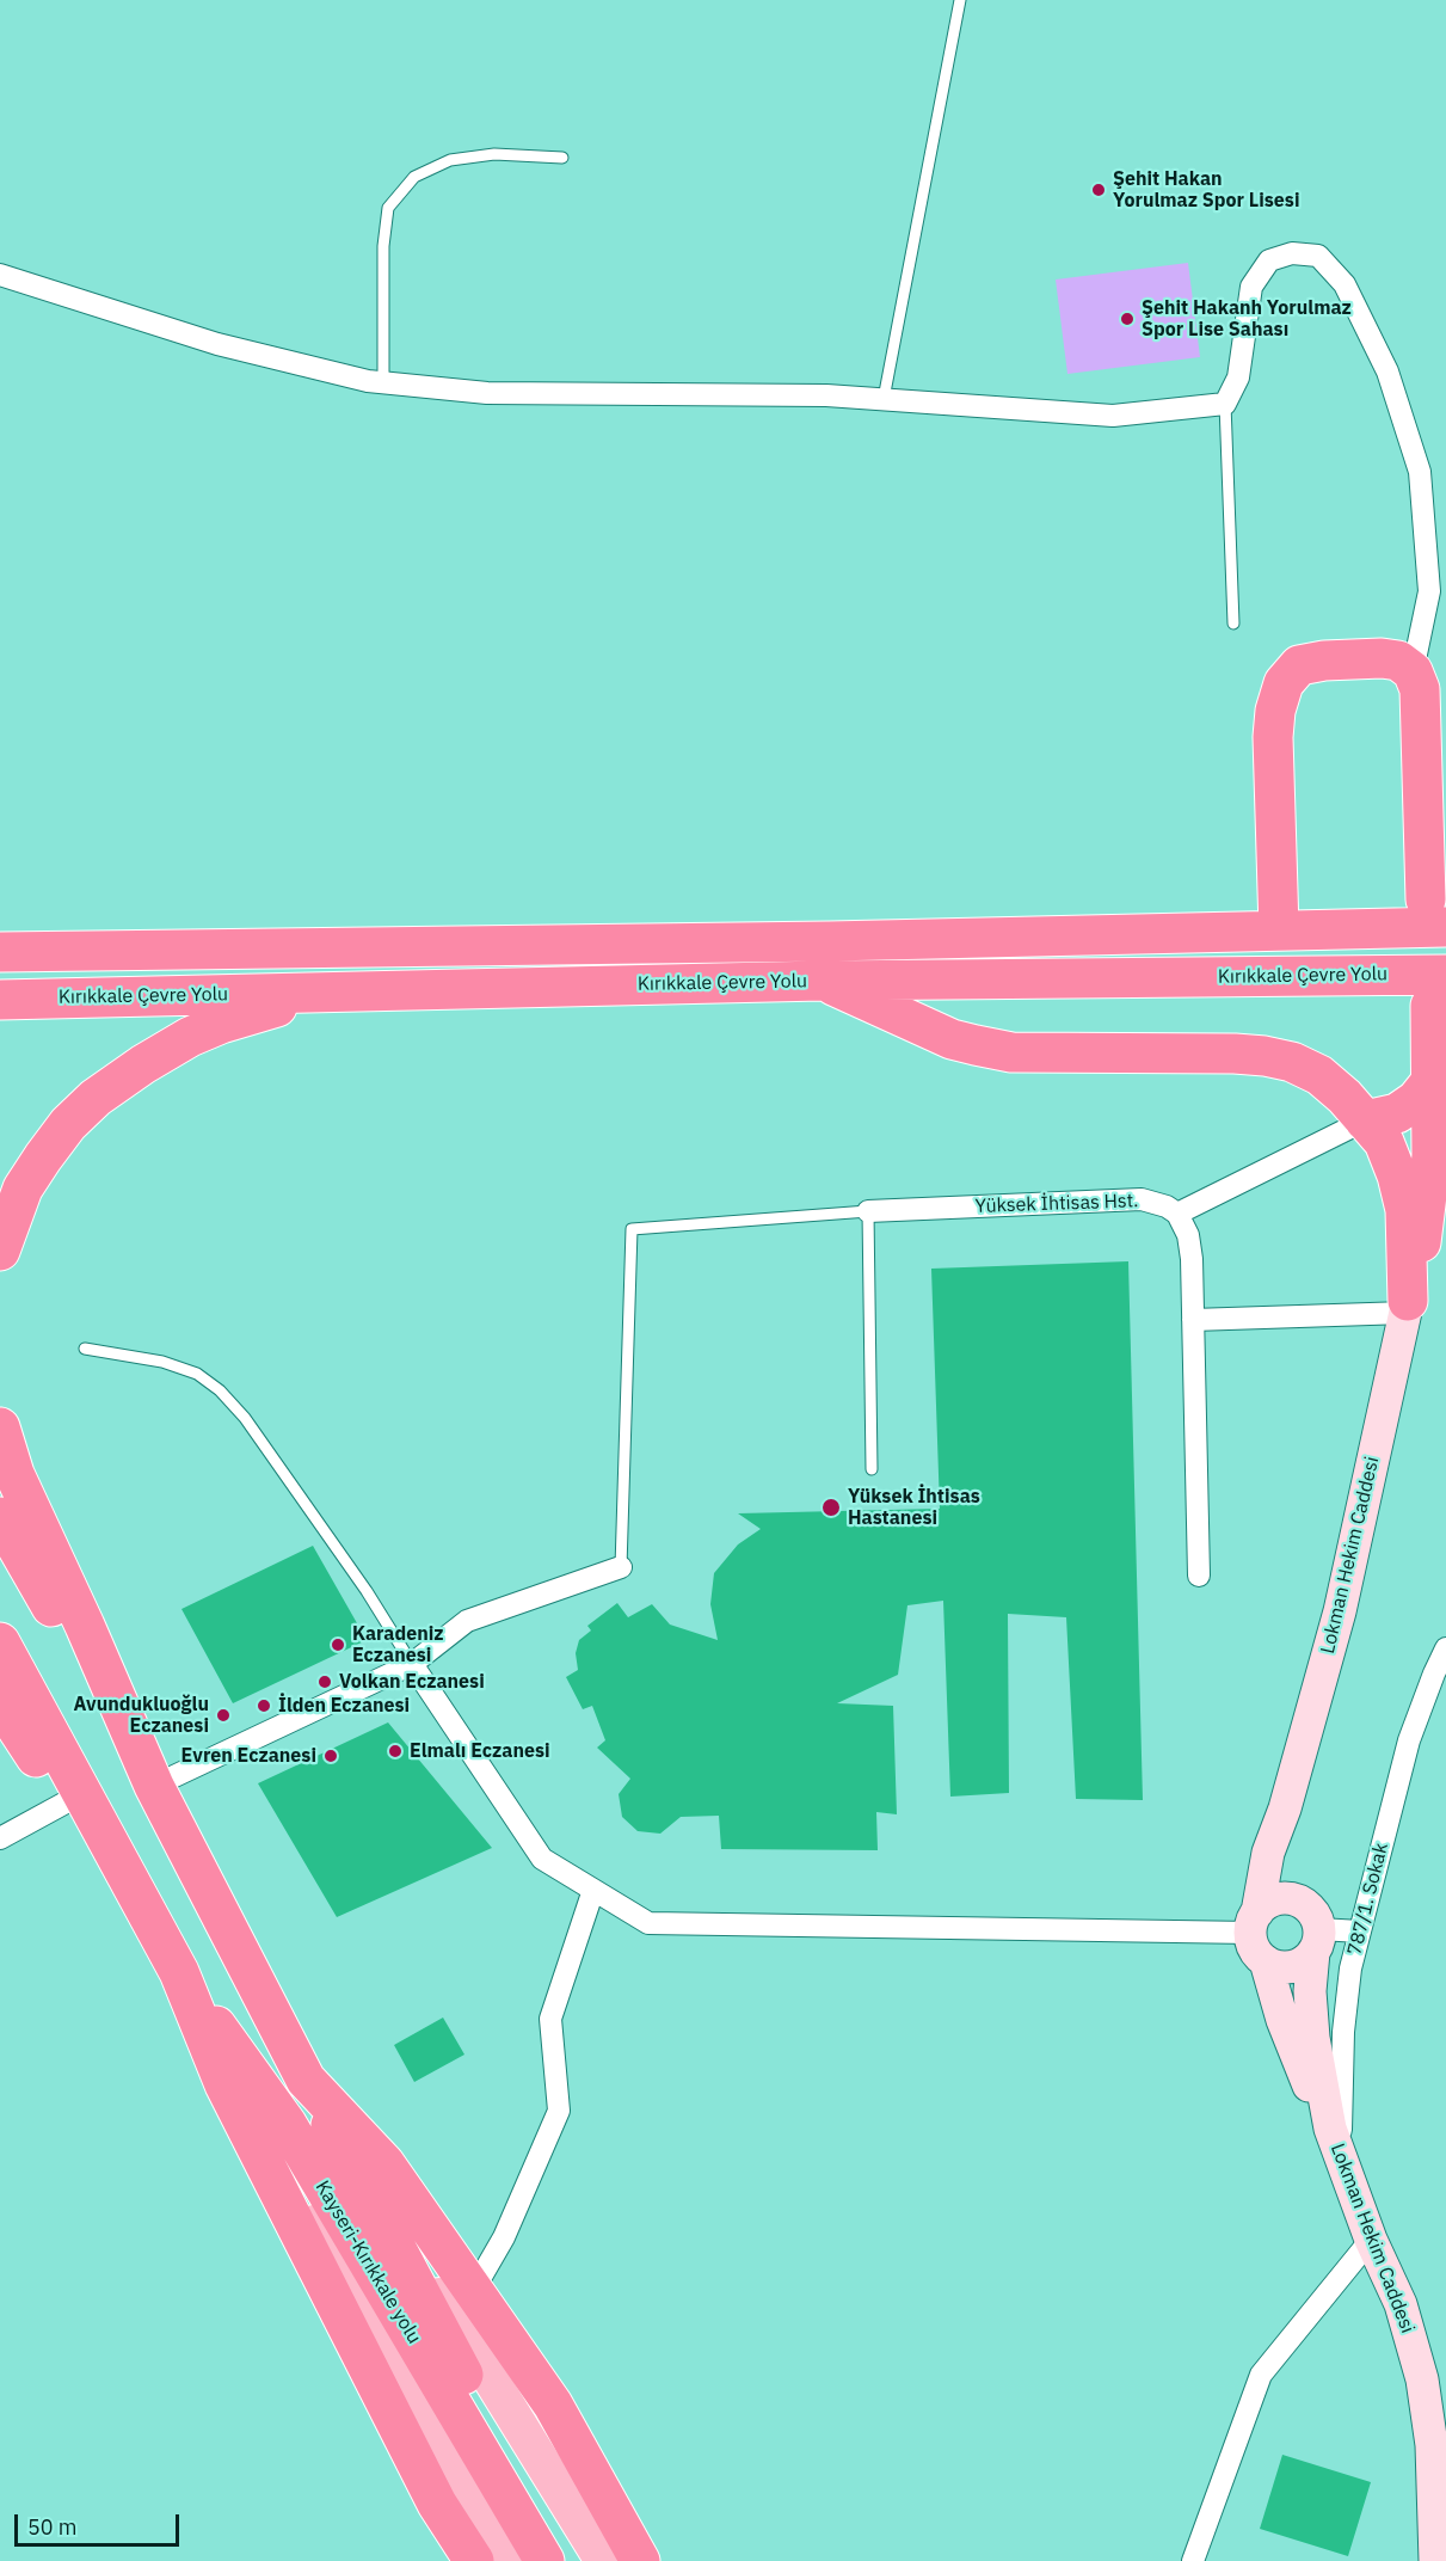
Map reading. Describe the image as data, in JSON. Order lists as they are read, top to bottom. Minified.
{"streets":{"highway":["Kırıkkale Çevre Yolu","Kayseri-Kırıkkale yolu"],"street":["Yüksek İhtisas Hst.","Lokman Hekim Caddesi","787/1. Sokak"]},"crossings":[["Lokman Hekim Caddesi","787/1. Sokak"]],"places":["Şehit Hakan Yorulmaz Spor Lisesi","Şehit Hakanh Yorulmaz Spor Lise Sahası","Yüksek İhtisas Hastanesi","Karadeniz Eczanesi","Volkan Eczanesi","İlden Eczanesi","Avundukluoğlu Eczanesi","Elmalı Eczanesi","Evren Eczanesi"],"scale_bar":"50 m"}
